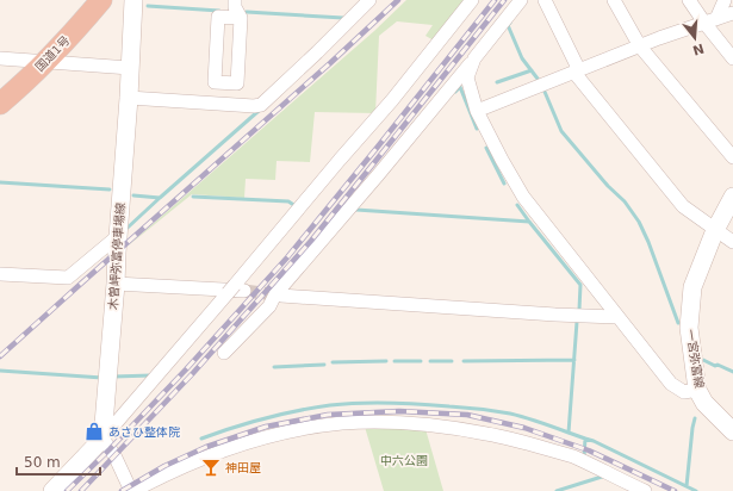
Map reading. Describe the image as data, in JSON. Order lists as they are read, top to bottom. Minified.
{"streets":{"highway":["国道1号"],"main road":["木曽岬弥富停車場線","一宮弥富線"]},"parks":["中六公園"],"places":{"shop":["あさひ整体院"],"bar":["神田屋"]},"scale_bar":"50 m","north":"bottom"}
